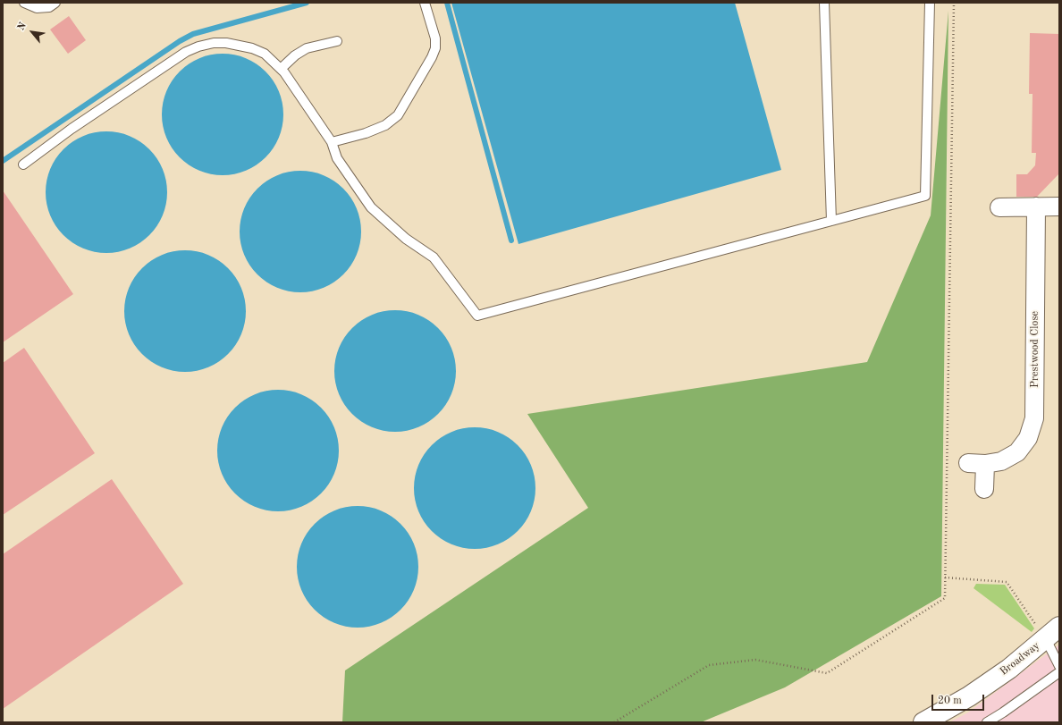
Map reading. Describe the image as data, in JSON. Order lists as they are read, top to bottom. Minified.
{"streets":{"street":["Prestwood Close","Broadway"]},"scale_bar":"20 m","north":"top left"}
